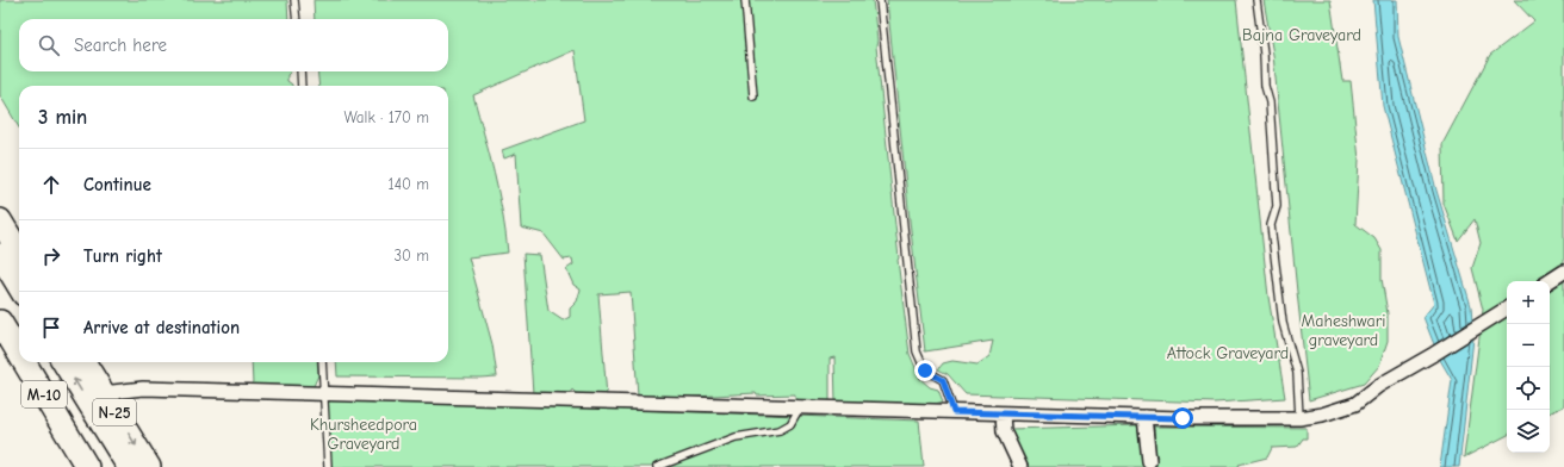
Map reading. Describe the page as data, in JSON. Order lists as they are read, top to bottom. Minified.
{"streets":{"highway":["M-10","N-25"]},"parks":["Bajna Graveyard","Maheshwari graveyard","Attock Graveyard","Khursheedpora Graveyard"],"page":{"search":"Search here","heading":["3 min","Walk · 170 m"],"list":[["Continue","140 m"],["Turn right","30 m"],"Arrive at destination"],"map_buttons":["+","−"]}}
